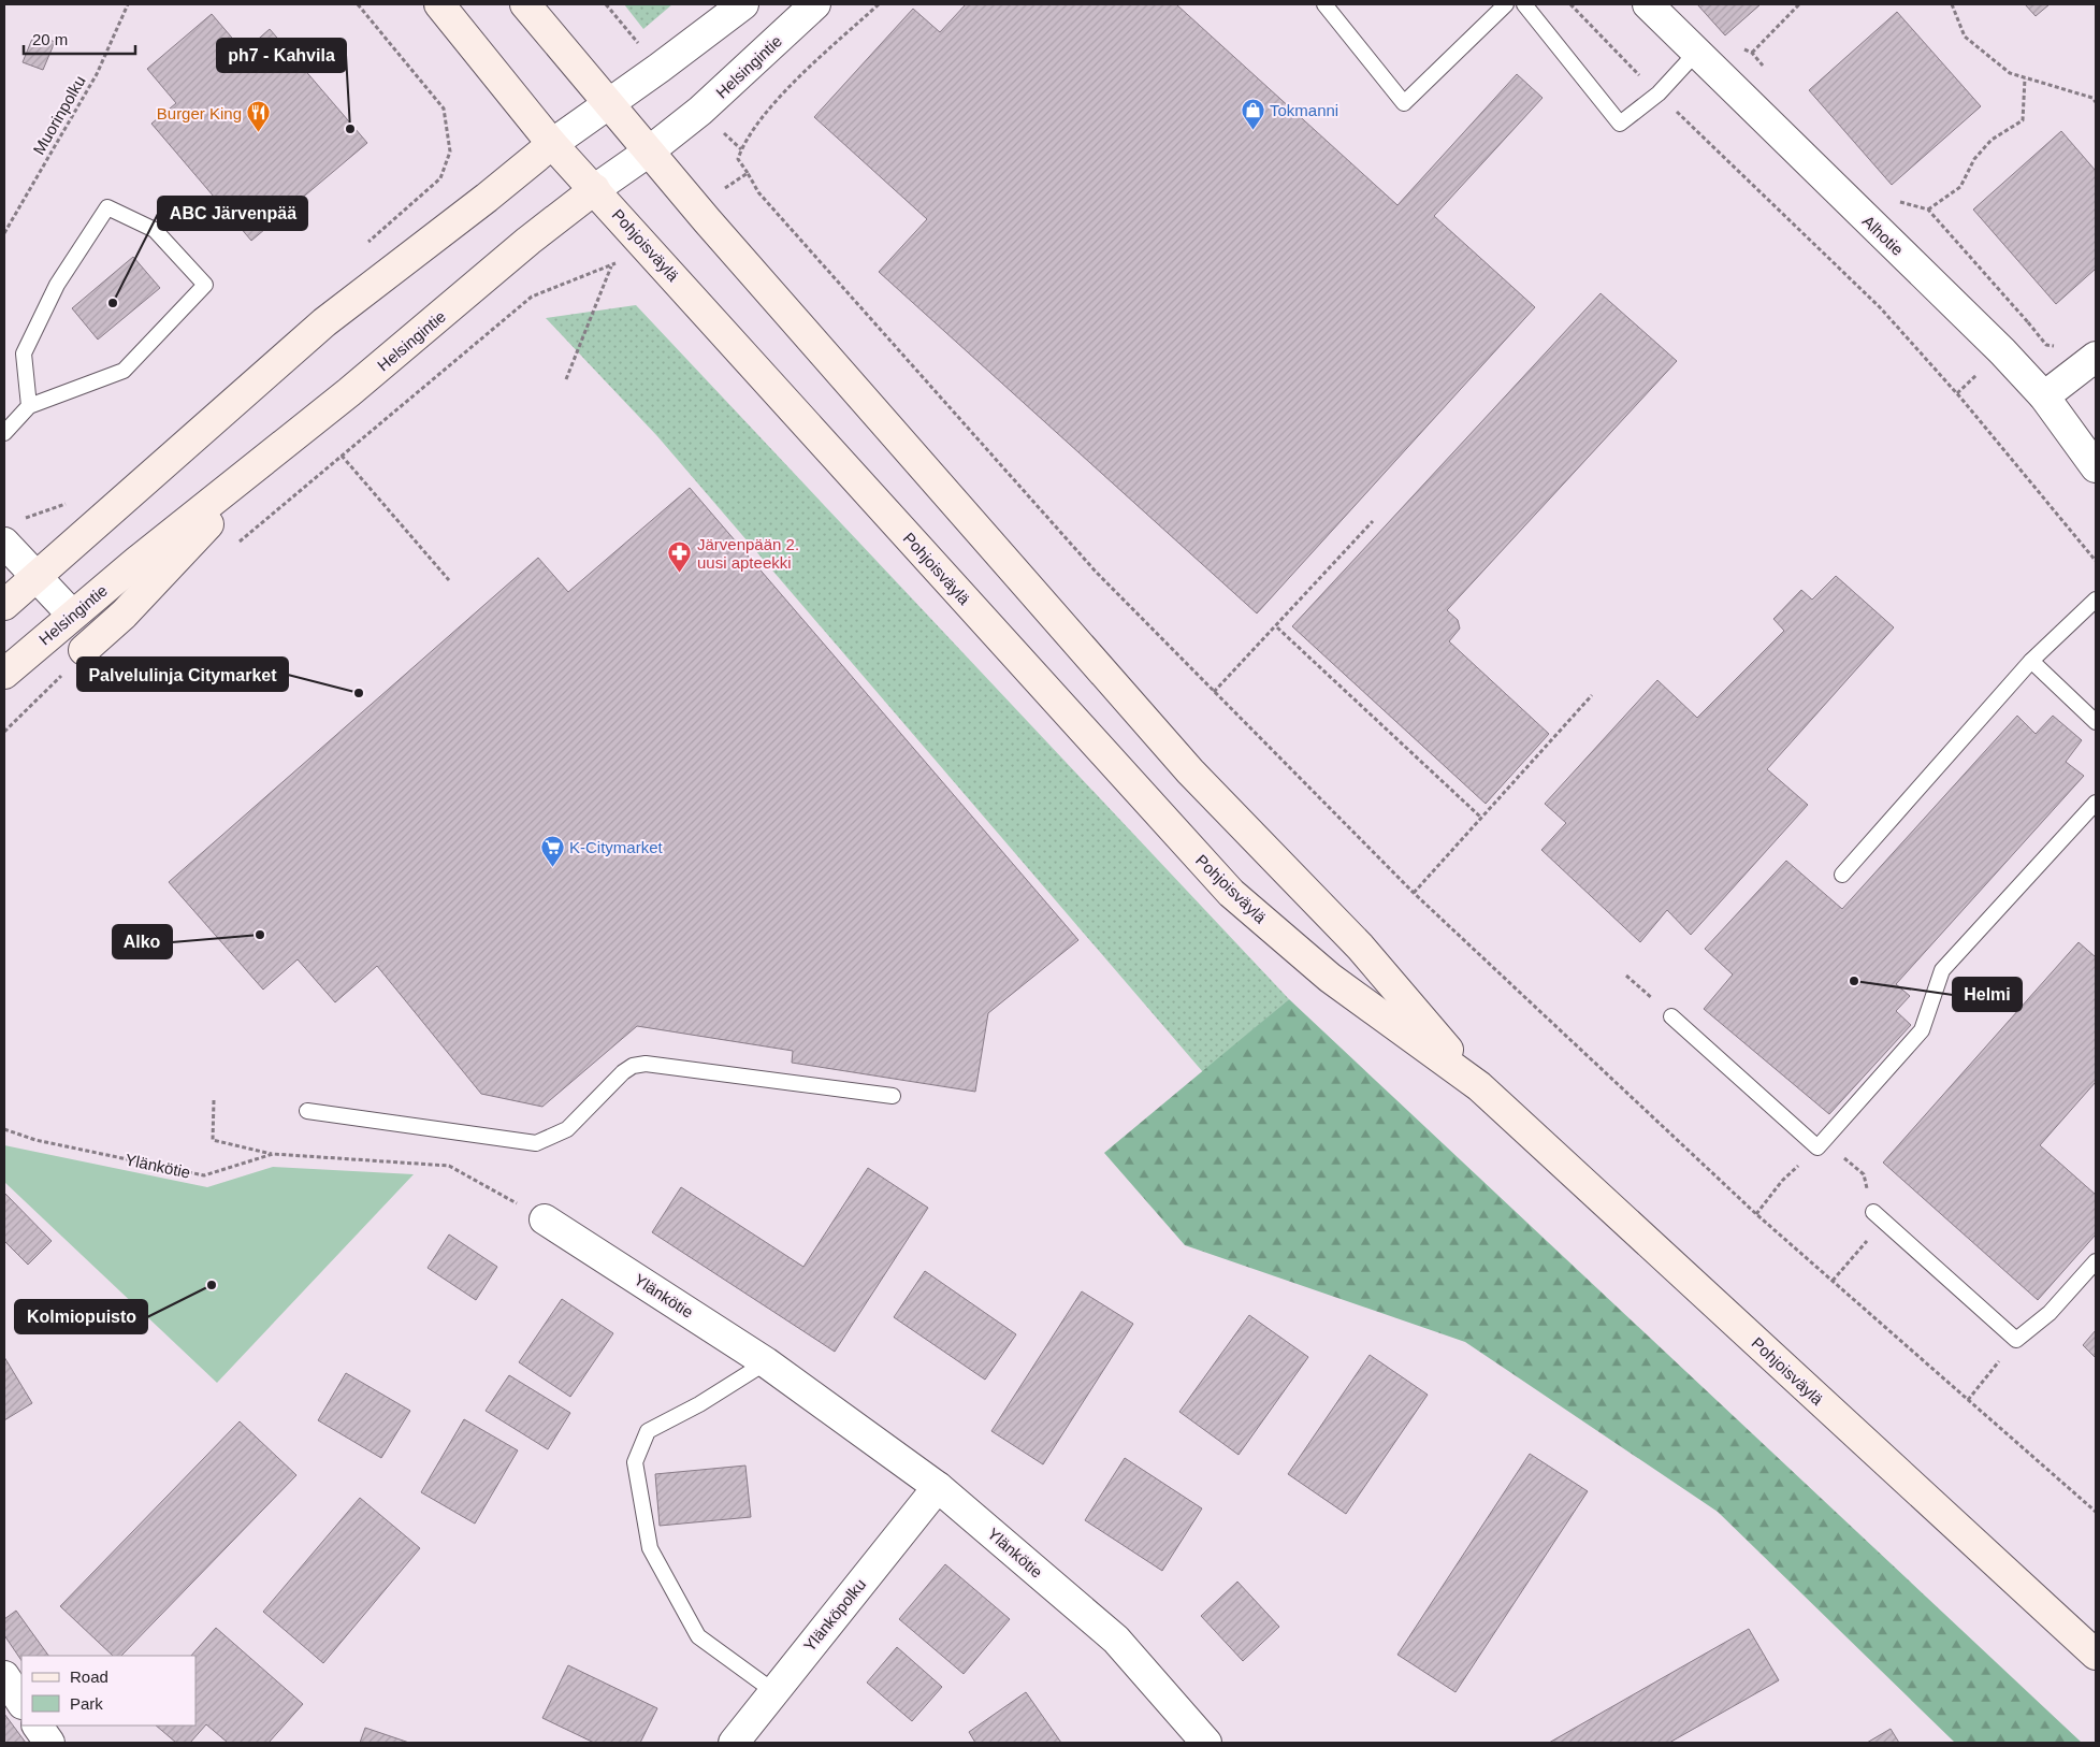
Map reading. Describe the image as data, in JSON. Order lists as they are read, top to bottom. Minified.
{"streets":{"main road":["Helsingintie","Pohjoisväylä"],"street":["Alhotie","Ylänkötie","Ylänköpolku"],"path":["Muorinpolku"]},"crossings":[["Helsingintie","Pohjoisväylä"],["Ylänkötie","Ylänköpolku"]],"places":{"other":["ph7 - Kahvila","ABC Järvenpää","Palvelulinja Citymarket","Alko","Helmi","Kolmiopuisto"],"shop":["Tokmanni"],"restaurant":["Burger King"],"pharmacy":["Järvenpään 2. uusi apteekki"],"supermarket":["K-Citymarket"]},"legend":["Road","Park"],"scale_bar":"20 m"}
